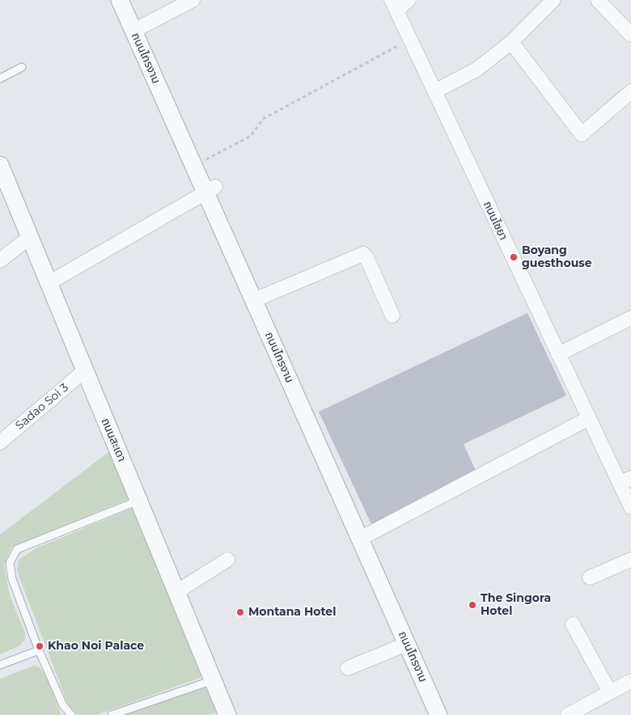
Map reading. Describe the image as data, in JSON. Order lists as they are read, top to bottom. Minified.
{"streets":{"street":["ถนนไทรงาม","ถนนไชยา","Sadao Soi 3","ถนนสะเดา"]},"crossings":[["Sadao Soi 3","ถนนสะเดา"]],"places":["Boyang guesthouse","The Singora Hotel","Montana Hotel","Khao Noi Palace"]}
